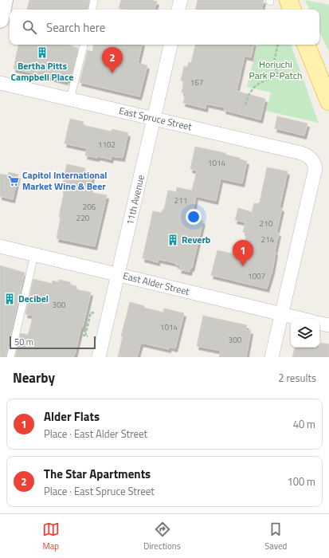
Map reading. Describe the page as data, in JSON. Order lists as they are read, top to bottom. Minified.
{"streets":{"street":["East Spruce Street","11th Avenue","East Alder Street"]},"crossings":[["East Spruce Street","11th Avenue"],["East Spruce Street","East Alder Street"],["11th Avenue","East Alder Street"]],"parks":["Horiuchi Park P-Patch"],"places":{"building":["Bertha Pitts Campbell Place","Reverb","Decibel"],"supermarket":["Capitol International Market Wine & Beer"]},"house_numbers":["167","1102","1014","211","206","220","210","214","1007","300","1014","300"],"scale_bar":"50 m","page":{"search":"Search here","pins":["2","1"],"scale":"50 m","heading":["Nearby","2 results"],"list":[{"mark":"1","name":"Alder Flats","note":"Place · East Alder Street","value":"40 m"},{"mark":"2","name":"The Star Apartments","note":"Place · East Spruce Street","value":"100 m"}],"nav":["Map","Directions","Saved"]}}
